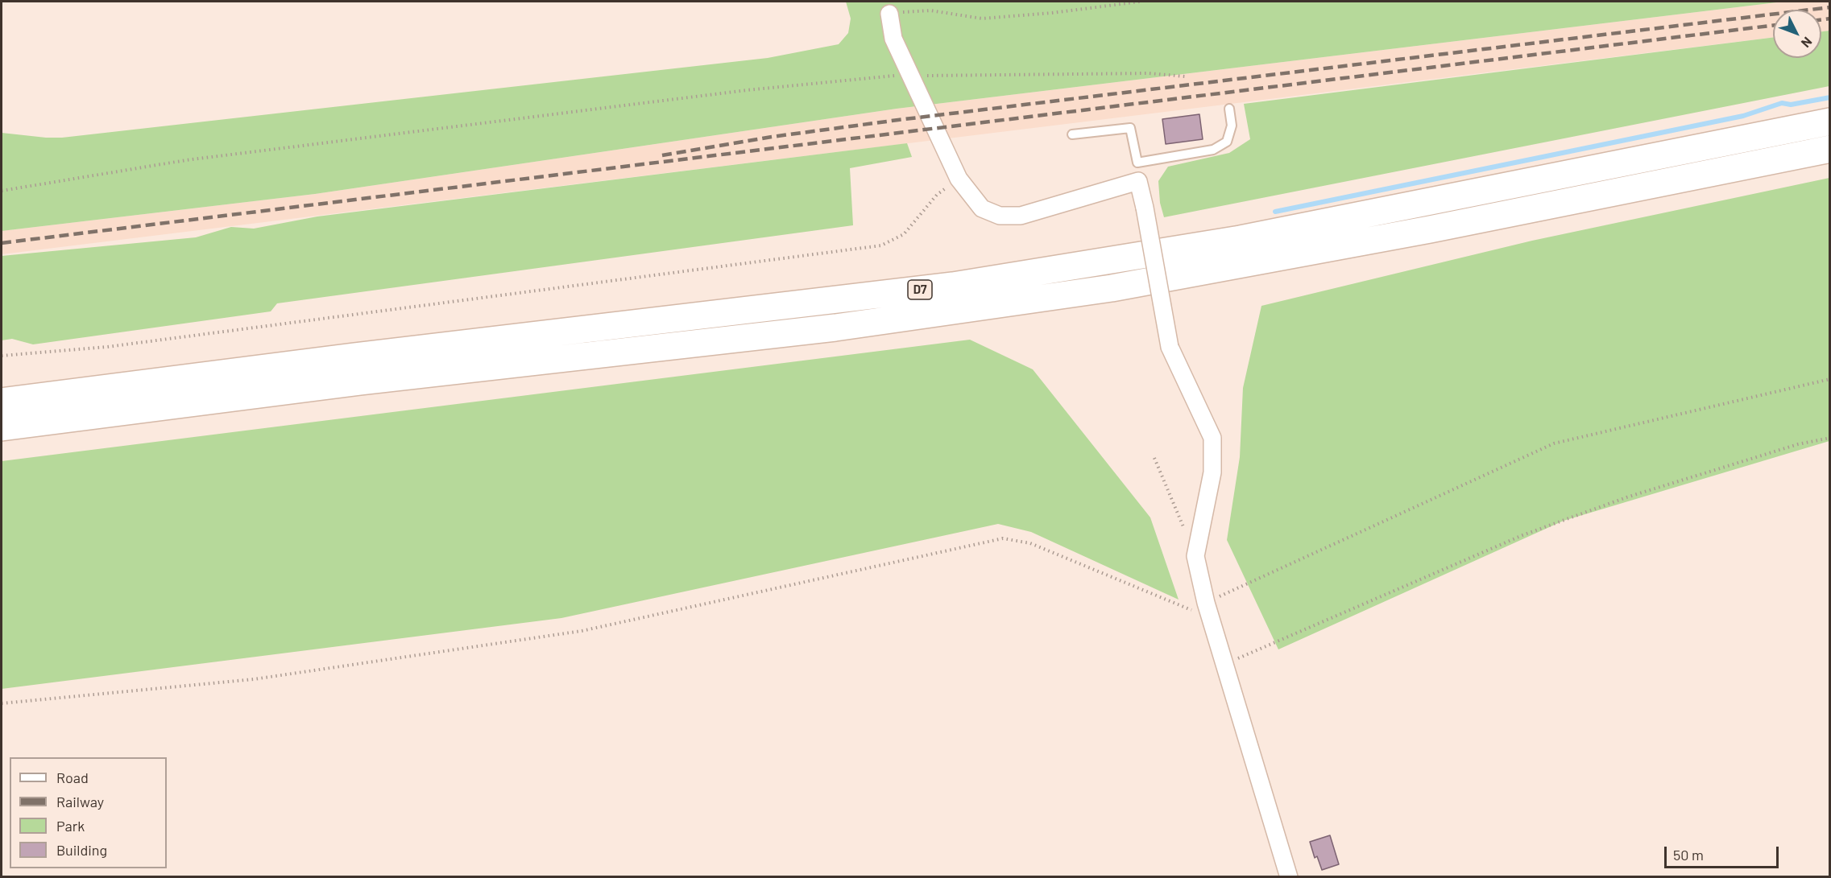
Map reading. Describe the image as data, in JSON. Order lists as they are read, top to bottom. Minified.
{"streets":{"highway":["D7"]},"legend":["Road","Railway","Park","Building"],"scale_bar":"50 m","north":"bottom right"}
